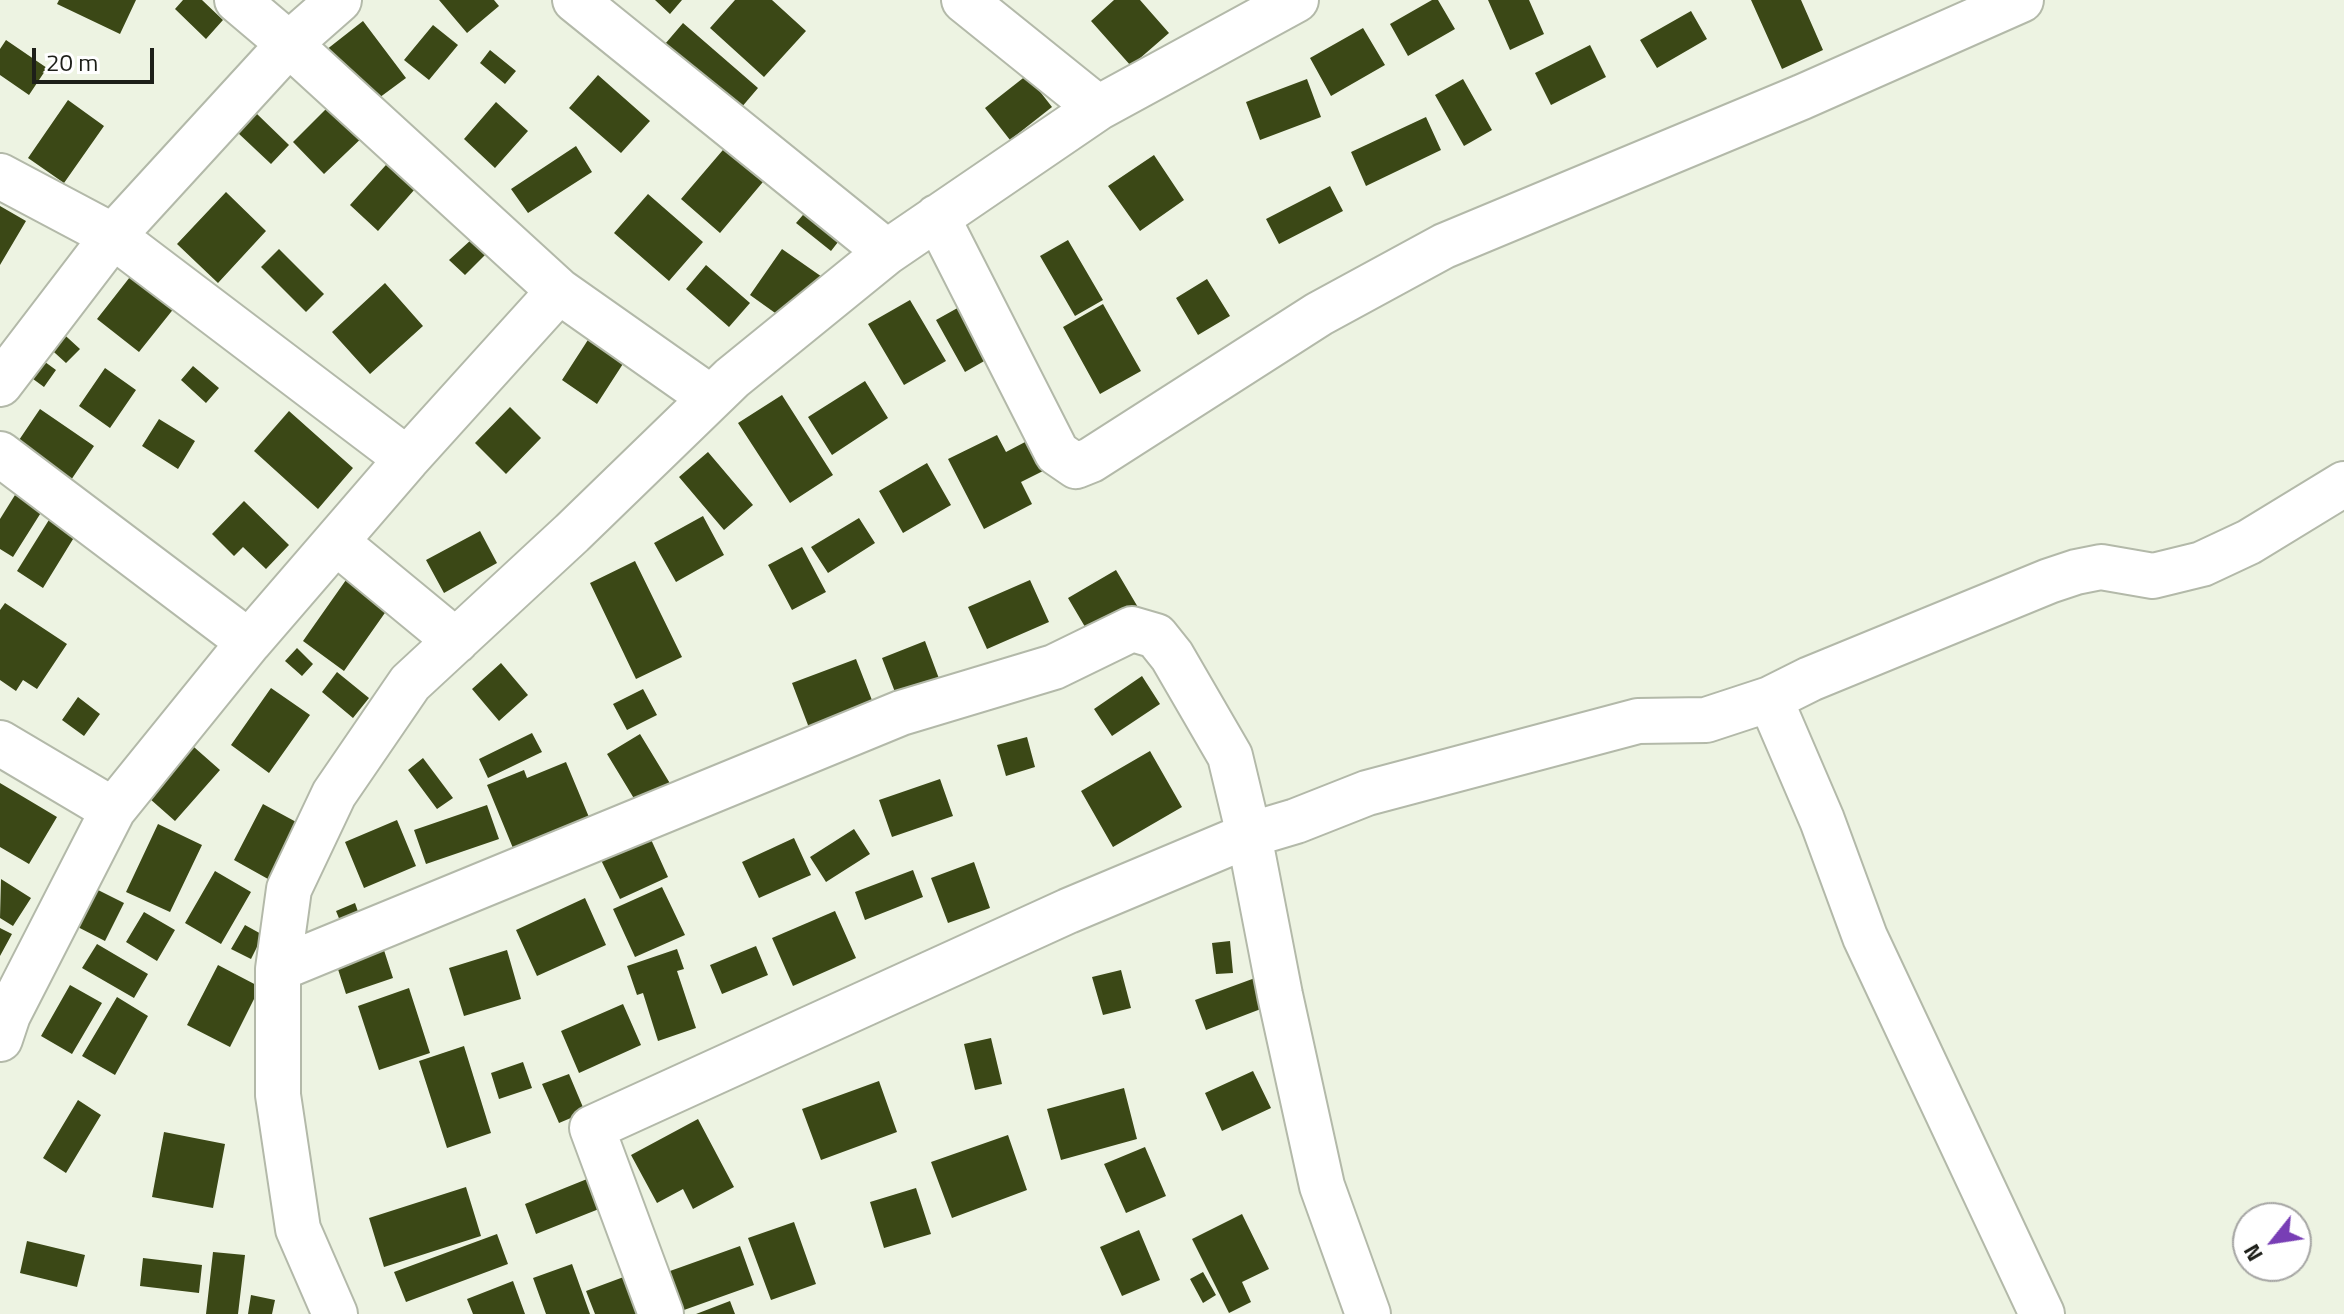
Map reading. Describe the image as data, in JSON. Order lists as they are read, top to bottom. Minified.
{"scale_bar":"20 m","north":"bottom left"}
